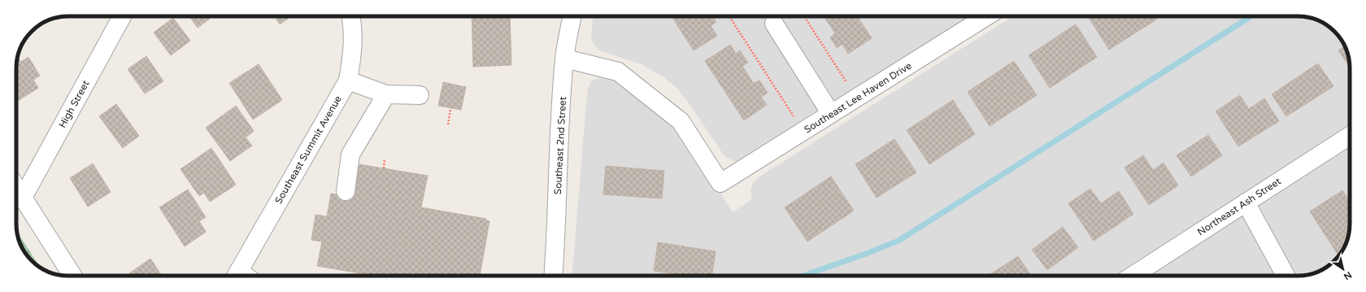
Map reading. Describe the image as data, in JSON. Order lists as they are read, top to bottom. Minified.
{"streets":{"street":["Southeast Lee Haven Drive","High Street","Southeast 2nd Street","Southeast Summit Avenue","Northeast Ash Street"]},"crossings":[["Southeast Lee Haven Drive","Southeast 2nd Street"]],"north":"bottom right"}
